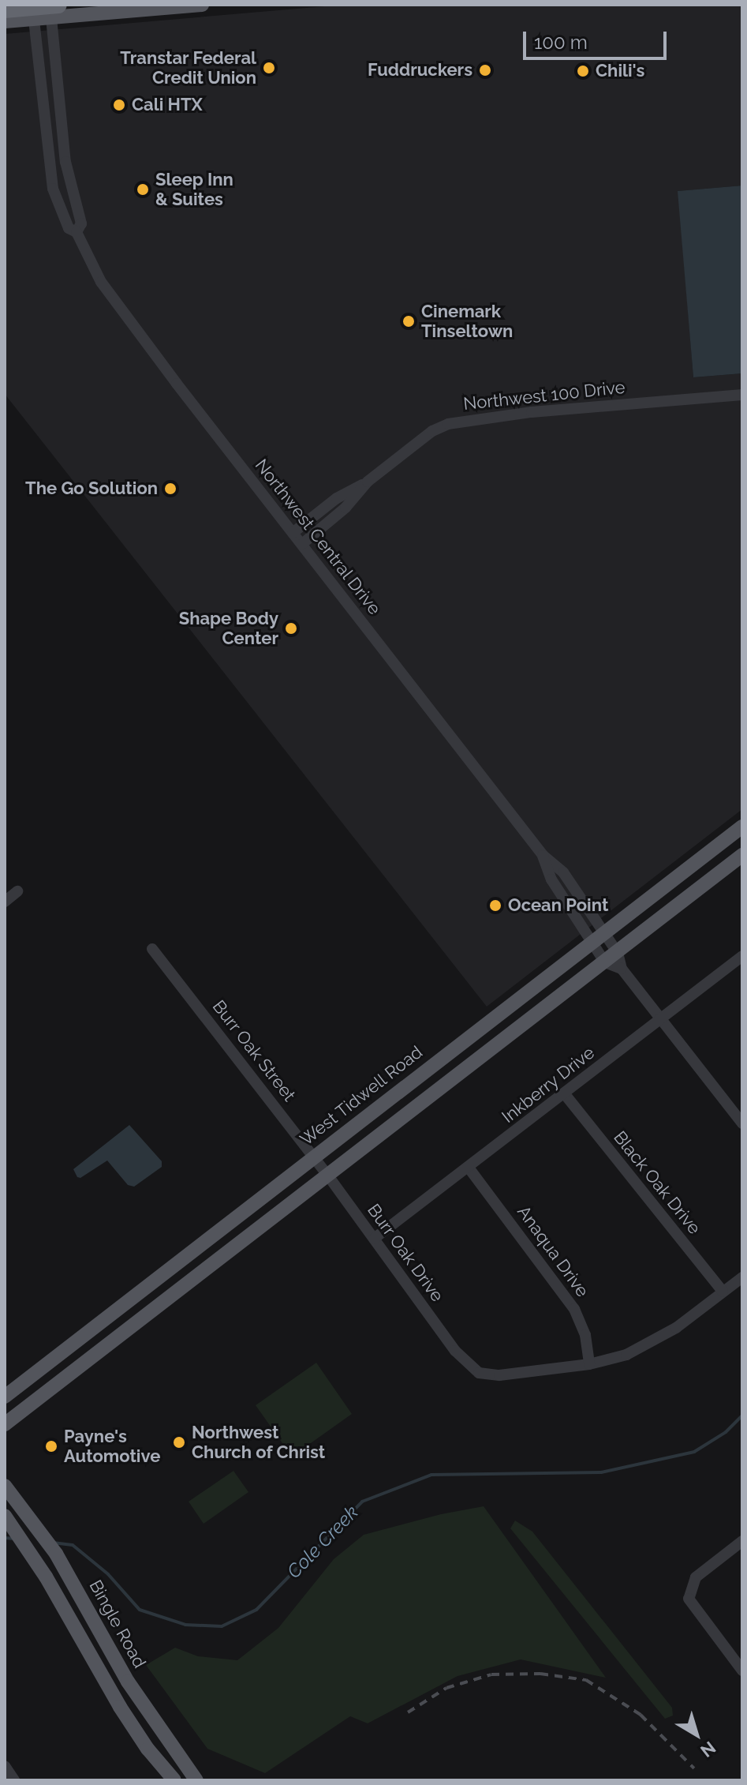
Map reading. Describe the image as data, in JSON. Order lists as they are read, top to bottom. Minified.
{"streets":{"main road":["West Tidwell Road","Bingle Road"],"street":["Northwest 100 Drive","Northwest Central Drive","Burr Oak Street","Inkberry Drive","Black Oak Drive","Anaqua Drive","Burr Oak Drive"]},"crossings":[["Northwest 100 Drive","Northwest Central Drive"],["Northwest Central Drive","West Tidwell Road"],["Burr Oak Street","West Tidwell Road"],["Burr Oak Street","Burr Oak Drive"],["Inkberry Drive","Black Oak Drive"],["Inkberry Drive","Anaqua Drive"],["Inkberry Drive","Burr Oak Drive"],["Black Oak Drive","Burr Oak Drive"],["Anaqua Drive","Burr Oak Drive"]],"water":["Cole Creek"],"places":["Transtar Federal Credit Union","Fuddruckers","Chili's","Cali HTX","Sleep Inn & Suites","Cinemark Tinseltown","The Go Solution","Shape Body Center","Ocean Point","Northwest Church of Christ","Payne's Automotive"],"scale_bar":"100 m","north":"bottom right"}
